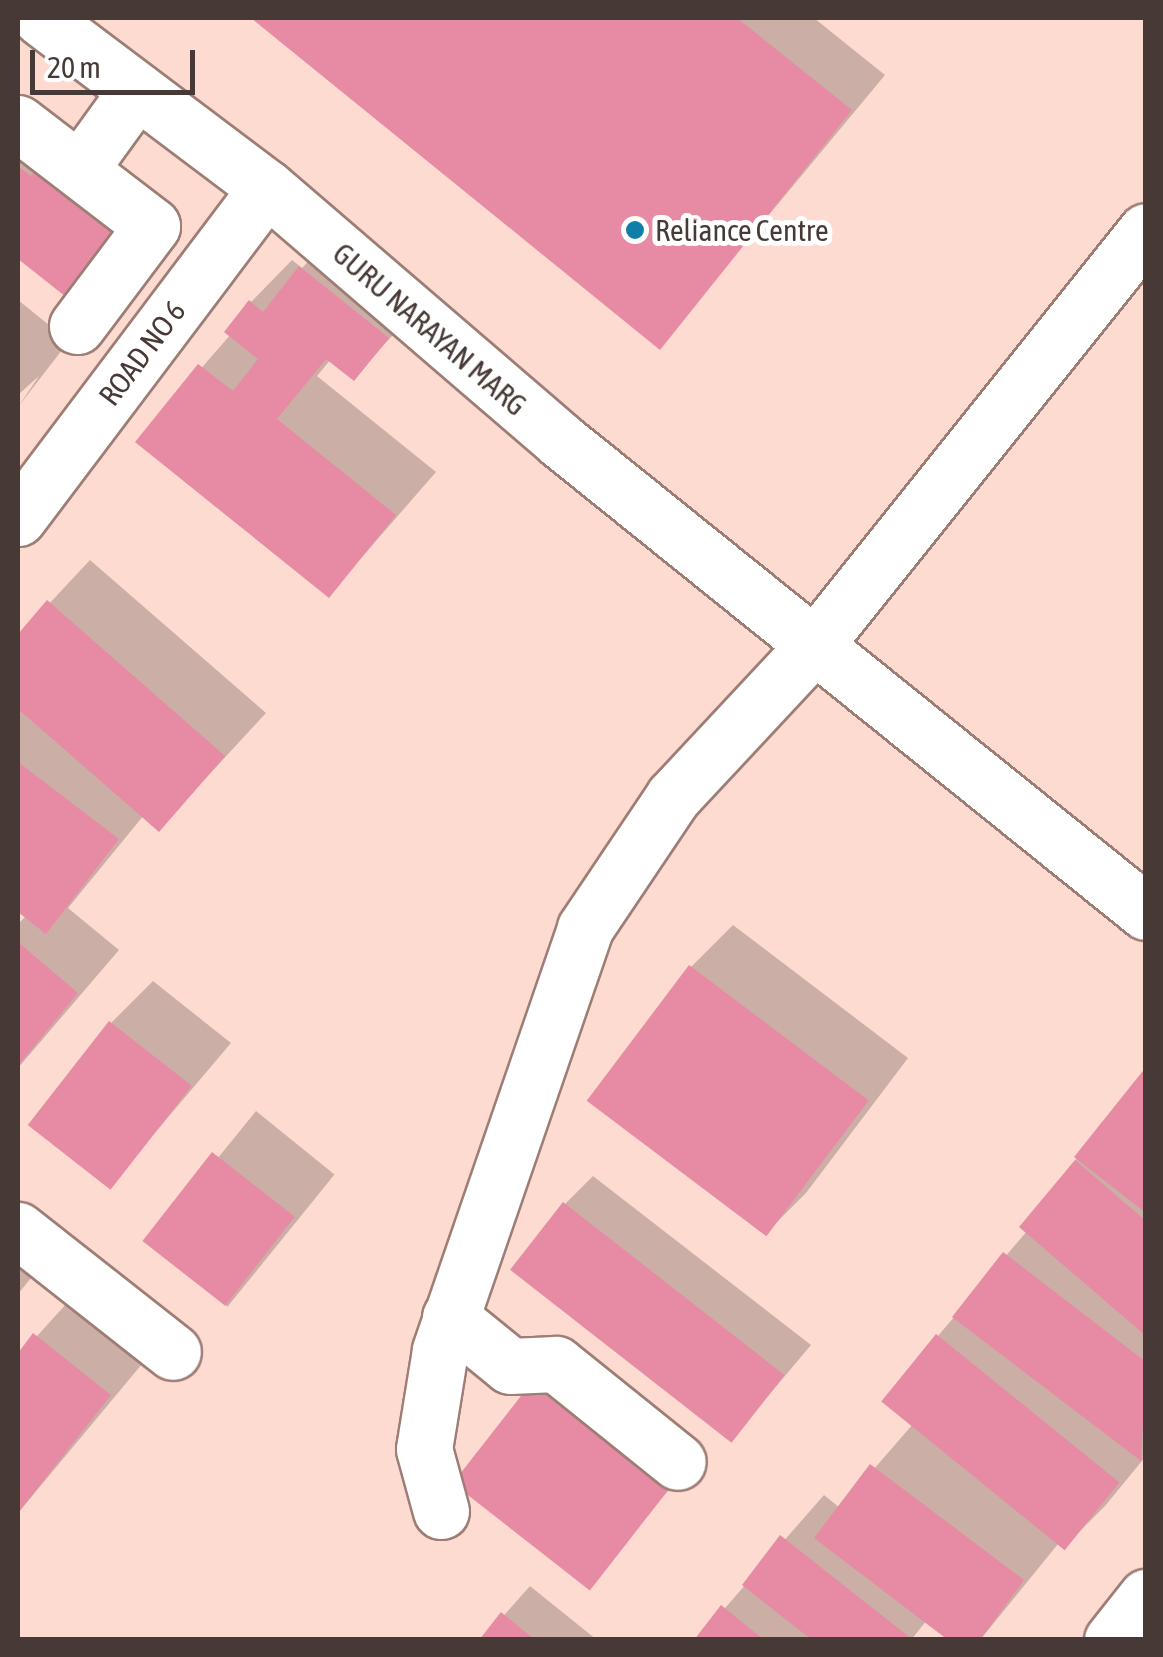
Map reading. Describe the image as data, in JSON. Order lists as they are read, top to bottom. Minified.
{"streets":{"street":["GURU NARAYAN MARG","ROAD NO 6"]},"crossings":[["GURU NARAYAN MARG","ROAD NO 6"]],"places":["Reliance Centre"],"scale_bar":"20 m"}
